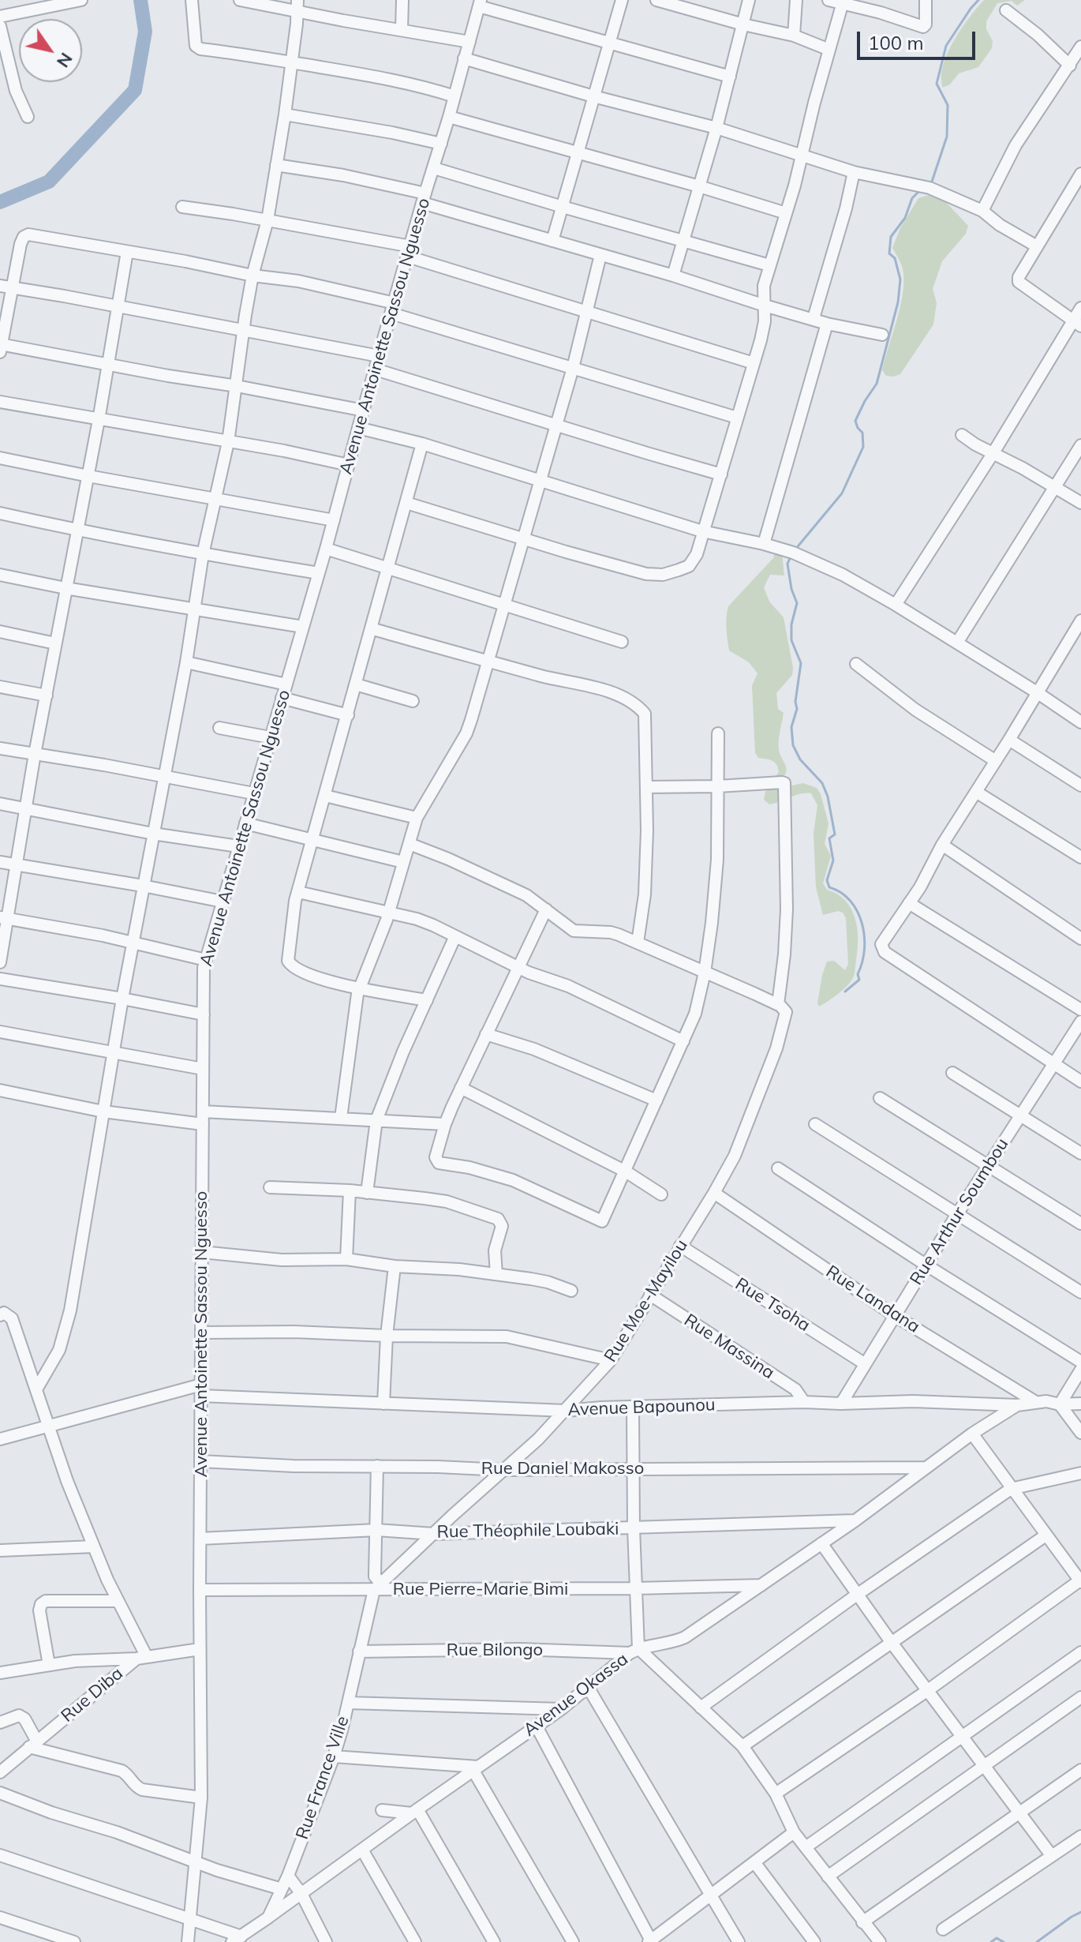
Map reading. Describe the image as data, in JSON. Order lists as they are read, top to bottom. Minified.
{"streets":{"street":["Avenue Antoinette Sassou Nguesso","Rue Arthur Soumbou","Rue Landana","Rue Moe-Mayilou","Rue Tsoha","Rue Massina","Avenue Bapounou","Rue Daniel Makosso","Rue Théophile Loubaki","Rue Pierre-Marie Bimi","Rue Bilongo","Rue Diba","Avenue Okassa","Rue France Ville"]},"crossings":[["Avenue Antoinette Sassou Nguesso","Avenue Bapounou"],["Avenue Antoinette Sassou Nguesso","Rue Daniel Makosso"],["Avenue Antoinette Sassou Nguesso","Rue Théophile Loubaki"],["Avenue Antoinette Sassou Nguesso","Rue Pierre-Marie Bimi"],["Rue Arthur Soumbou","Rue Landana"],["Rue Arthur Soumbou","Rue Tsoha"],["Rue Arthur Soumbou","Avenue Bapounou"],["Rue Landana","Rue Moe-Mayilou"],["Rue Landana","Avenue Bapounou"],["Rue Moe-Mayilou","Rue Tsoha"],["Rue Moe-Mayilou","Rue Massina"],["Rue Moe-Mayilou","Avenue Bapounou"],["Rue Moe-Mayilou","Rue Daniel Makosso"],["Rue Moe-Mayilou","Rue Théophile Loubaki"],["Rue Moe-Mayilou","Rue Pierre-Marie Bimi"],["Rue Moe-Mayilou","Rue France Ville"],["Rue Massina","Avenue Bapounou"],["Avenue Bapounou","Avenue Okassa"],["Rue Daniel Makosso","Avenue Okassa"],["Rue Théophile Loubaki","Avenue Okassa"],["Rue Pierre-Marie Bimi","Avenue Okassa"],["Rue Pierre-Marie Bimi","Rue France Ville"],["Rue Bilongo","Avenue Okassa"],["Rue Bilongo","Rue France Ville"],["Avenue Okassa","Rue France Ville"]],"scale_bar":"100 m","north":"bottom right"}
